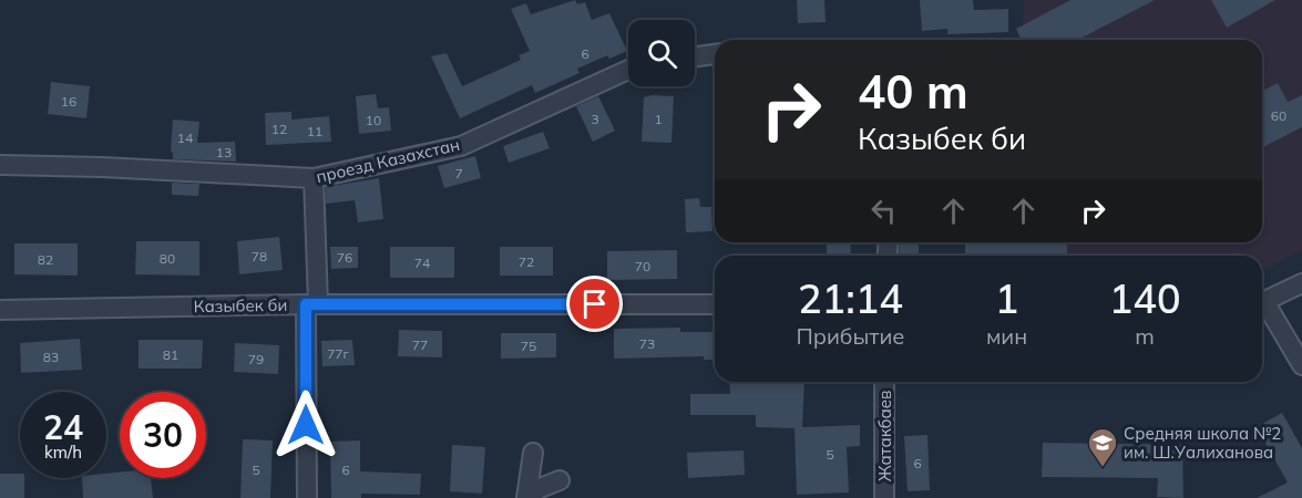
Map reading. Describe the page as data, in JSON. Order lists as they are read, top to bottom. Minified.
{"streets":{"street":["проезд Казахстан","Казыбек би","Жатакбаев"]},"places":{"school or university":["Средняя школа №2 им. Ш.Уалиханова"]},"house_numbers":["6","16","60","3","1","10","12","11","14","13","7","78","76","80","82","72","74","70","73","77","75","77г","81","83","79","5","6","5","6"],"page":{"turn":["40 m","Казыбек би"],"eta":["21:14","Прибытие","1","мин","140","m"],"speed":"24 km/h","limit":"30"}}
